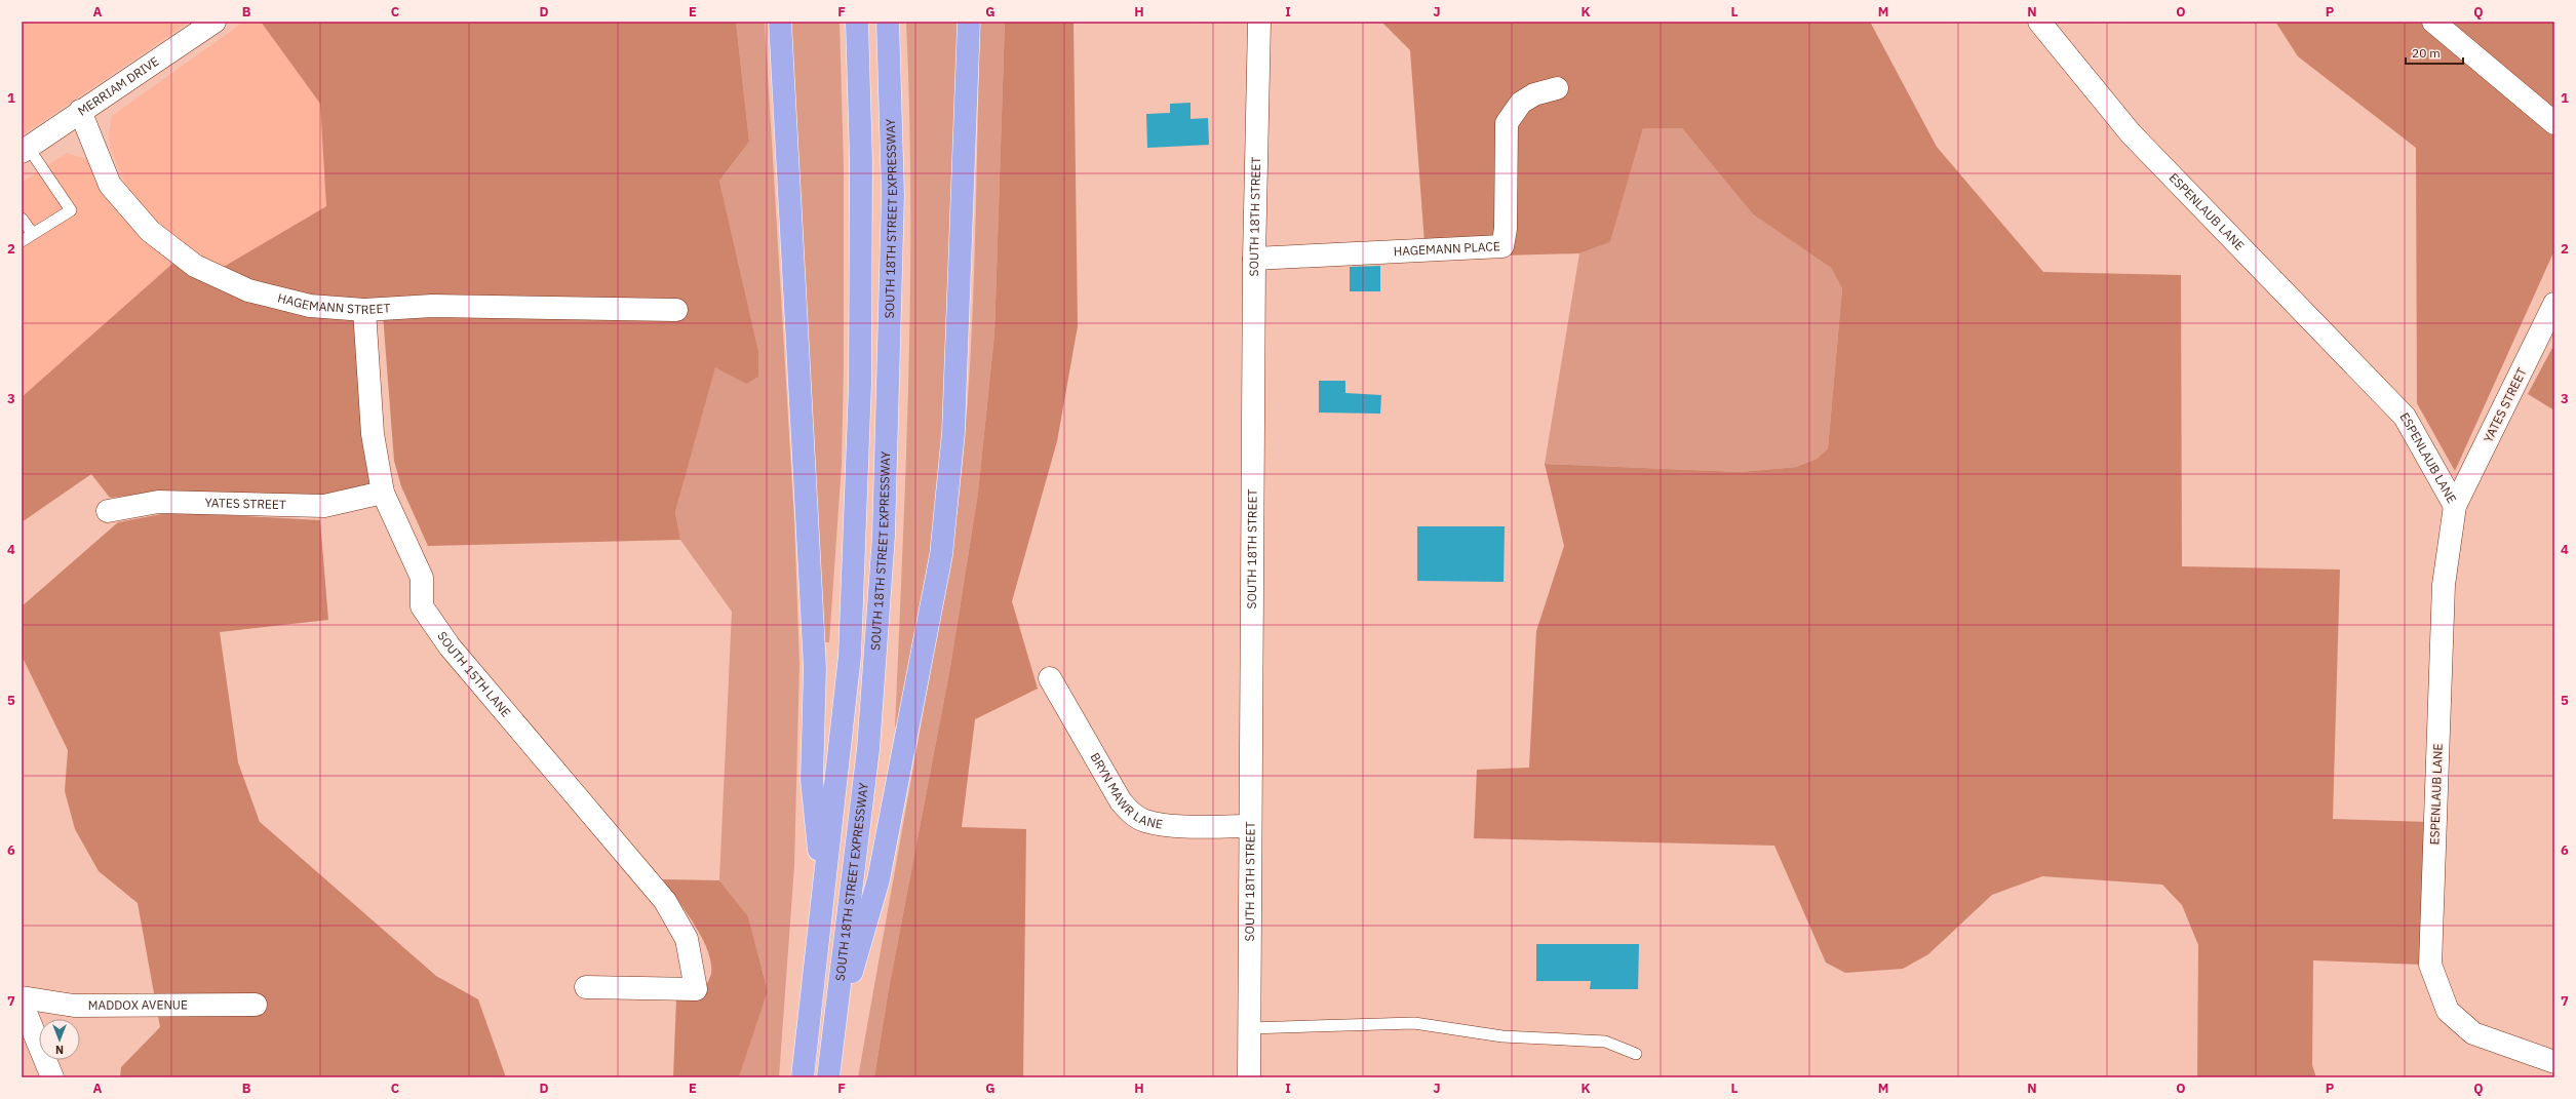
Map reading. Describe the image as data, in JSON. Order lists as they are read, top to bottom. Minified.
{"streets":{"highway":["SOUTH 18TH STREET EXPRESSWAY"],"street":["MERRIAM DRIVE","ESPENLAUB LANE","SOUTH 18TH STREET","HAGEMANN PLACE","HAGEMANN STREET","YATES STREET","SOUTH 15TH LANE","BRYN MAWR LANE","MADDOX AVENUE"]},"crossings":[["MERRIAM DRIVE","HAGEMANN STREET"],["ESPENLAUB LANE","YATES STREET"],["SOUTH 18TH STREET","HAGEMANN PLACE"],["SOUTH 18TH STREET","BRYN MAWR LANE"],["HAGEMANN STREET","SOUTH 15TH LANE"],["YATES STREET","SOUTH 15TH LANE"]],"scale_bar":"20 m","north":"bottom","grid":{"columns":["A","B","C","D","E","F","G","H","I","J","K","L","M","N","O","P","Q"],"rows":["1","2","3","4","5","6","7"]}}
